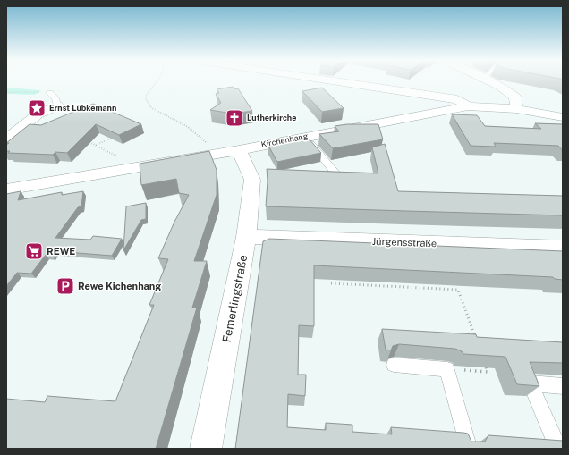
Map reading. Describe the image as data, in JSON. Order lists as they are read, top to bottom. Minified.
{"streets":{"street":["Kirchenhang","Jürgensstraße","Femerlingstraße"]},"crossings":[["Kirchenhang","Femerlingstraße"],["Jürgensstraße","Femerlingstraße"]],"places":{"place":["Ernst Lübkemann"],"church":["Lutherkirche"],"supermarket":["REWE"],"parking":["Rewe Kichenhang"]}}
